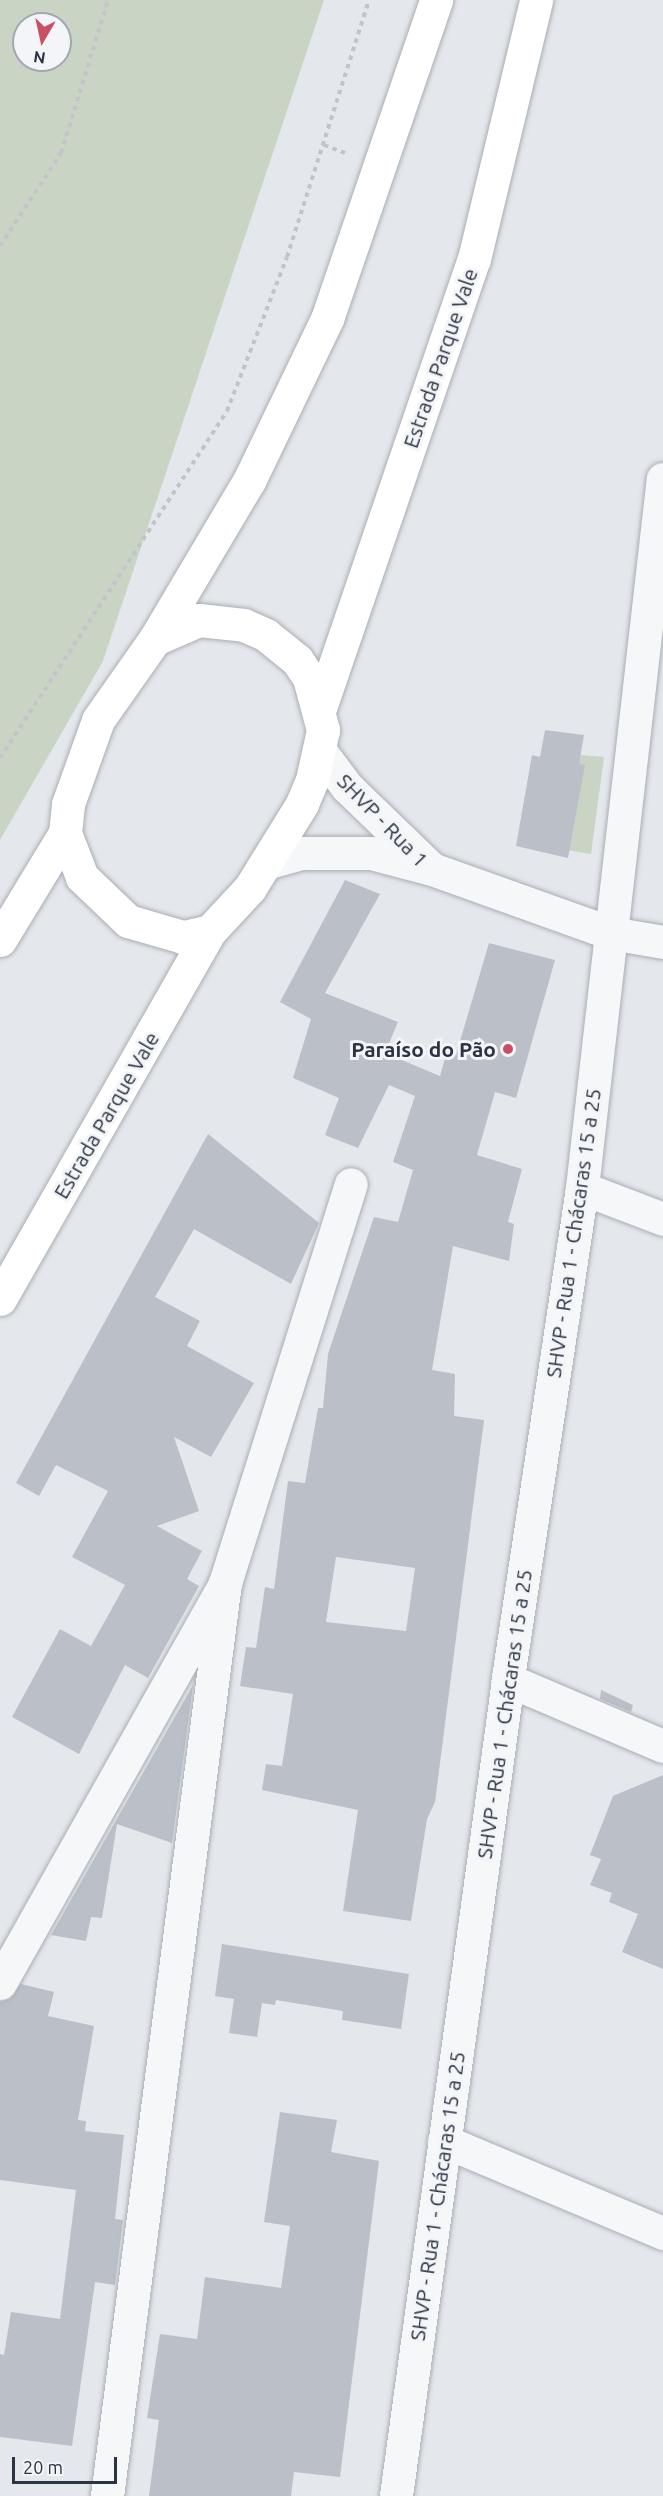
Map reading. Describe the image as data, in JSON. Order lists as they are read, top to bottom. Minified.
{"streets":{"main road":["Estrada Parque Vale"],"street":["SHVP - Rua 1","SHVP - Rua 1 - Chácaras 15 a 25"]},"places":["Paraíso do Pão"],"scale_bar":"20 m","north":"bottom"}
